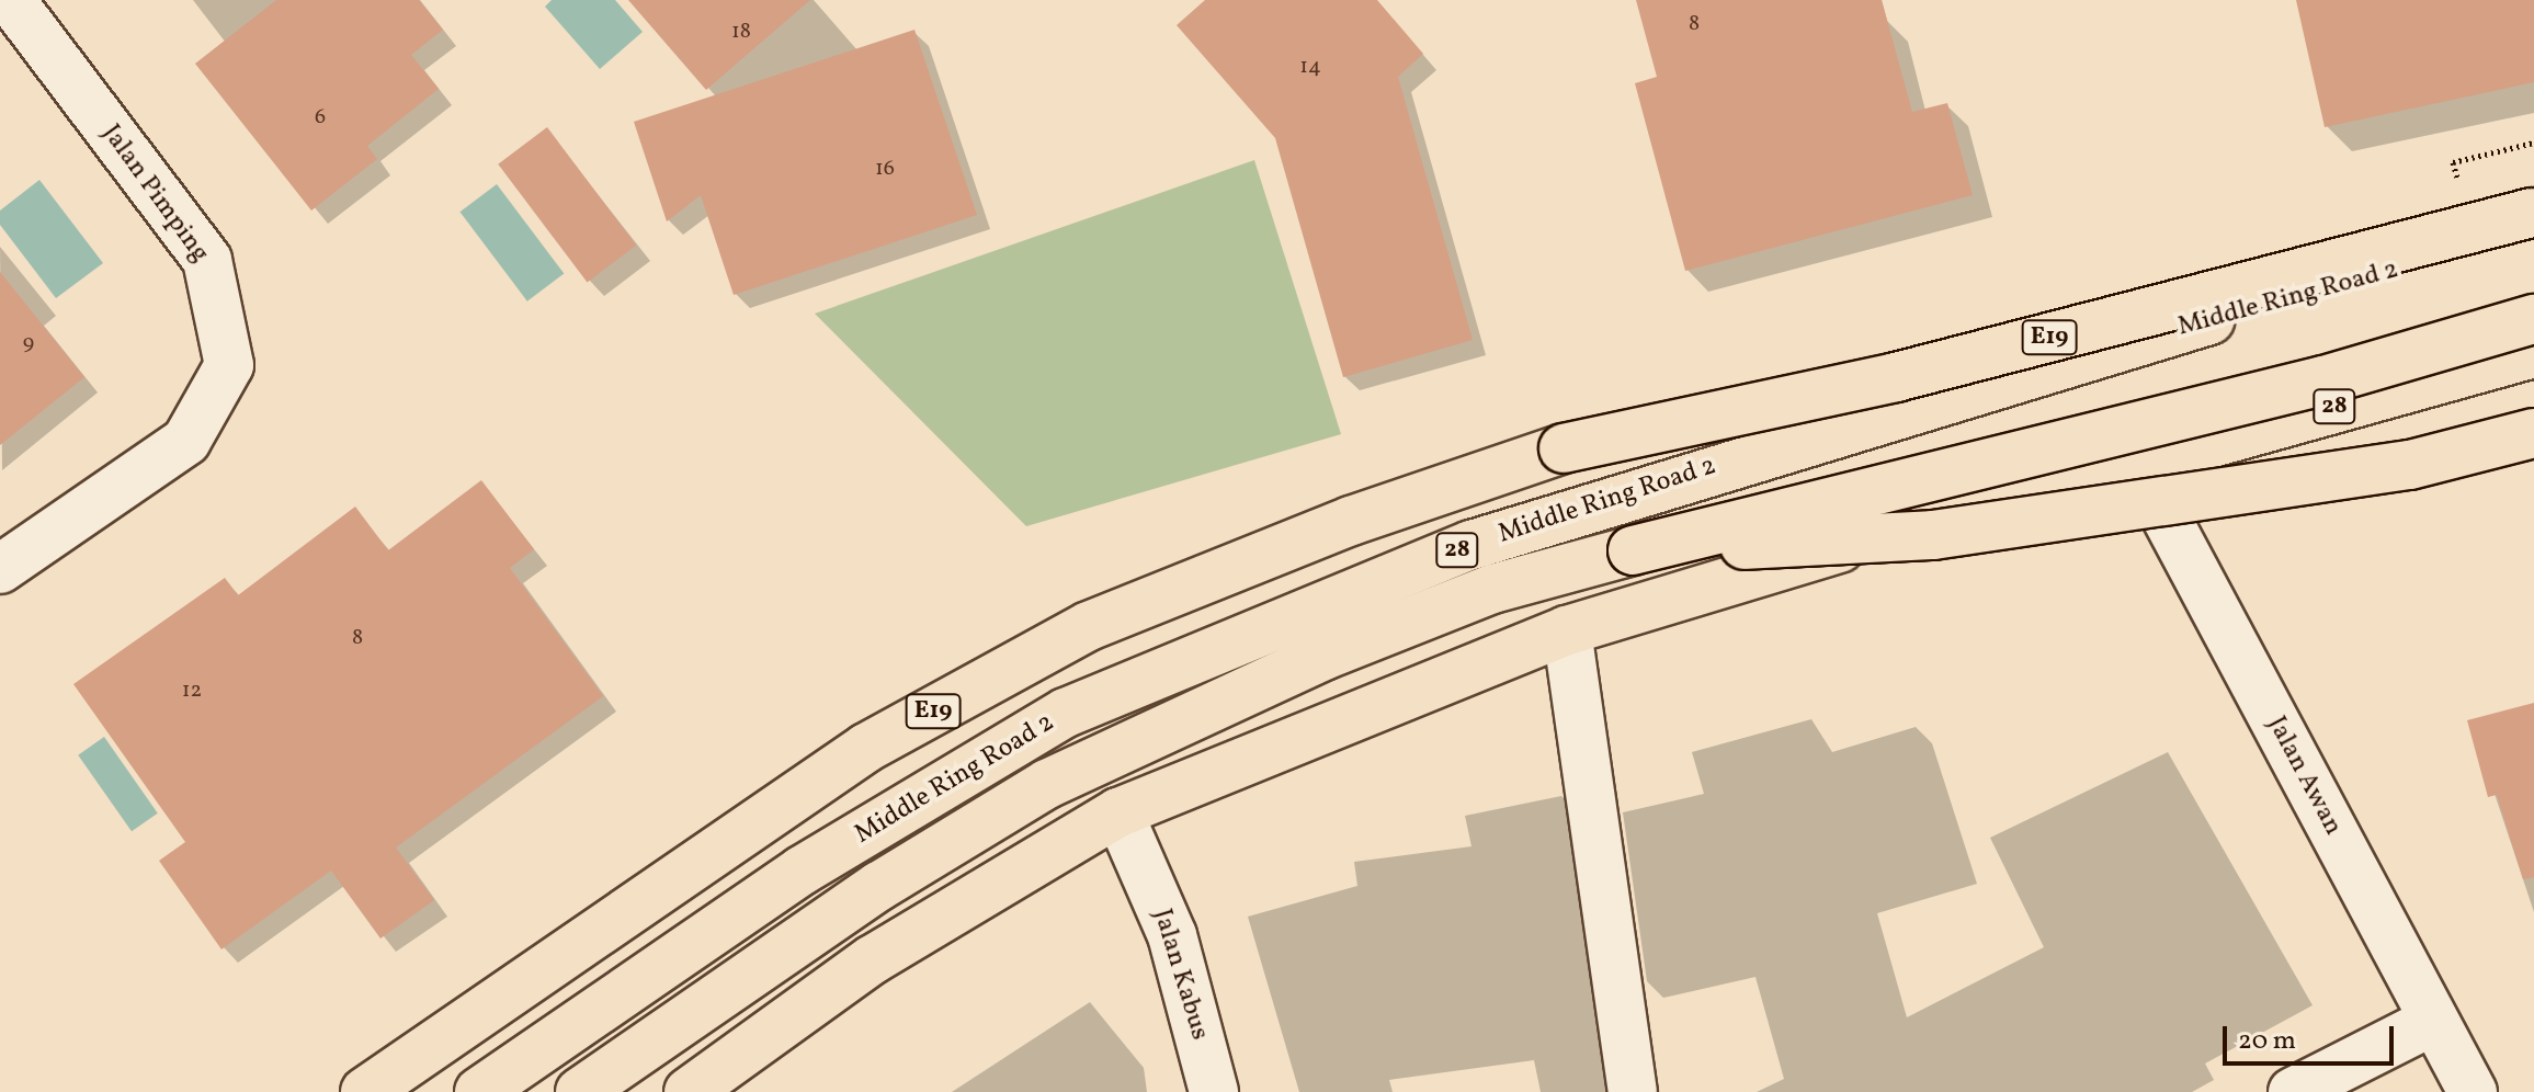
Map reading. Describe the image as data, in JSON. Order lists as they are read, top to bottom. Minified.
{"streets":{"highway":["Middle Ring Road 2","E19","28"],"street":["Jalan Pimping","Jalan Awan","Jalan Kabus"]},"crossings":[["Middle Ring Road 2","E19"],["28","Jalan Awan"],["28","Jalan Kabus"]],"house_numbers":["8","18","14","6","16","9","8","12"],"scale_bar":"20 m"}
